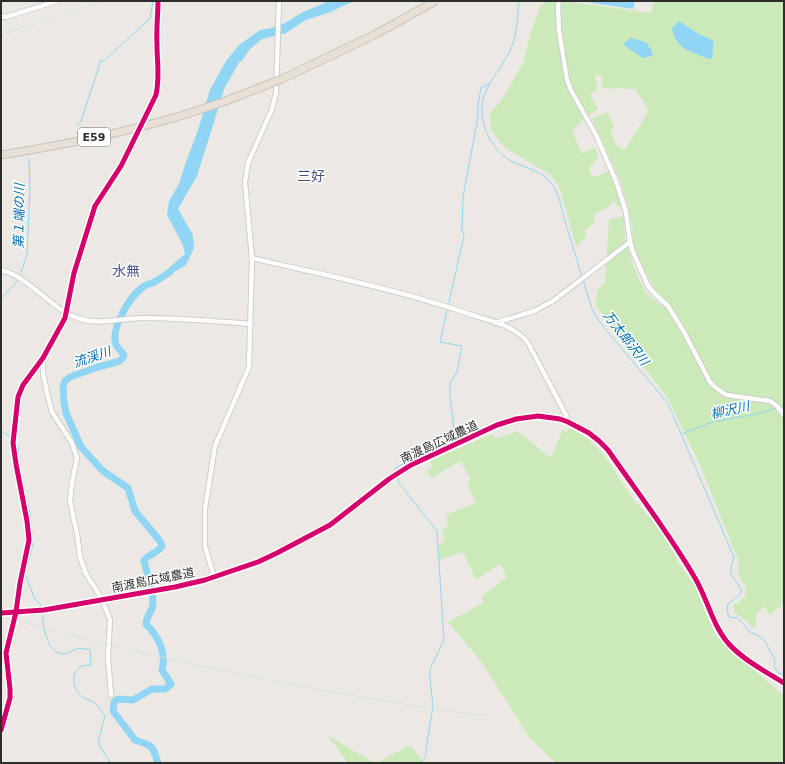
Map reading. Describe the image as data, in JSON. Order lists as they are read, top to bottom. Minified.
{"streets":{"highway":["E59"],"street":["南渡島広域農道"]},"districts":["三好","水無"],"water":["第１端の川","万太郎沢川","流渓川","柳沢川"]}
